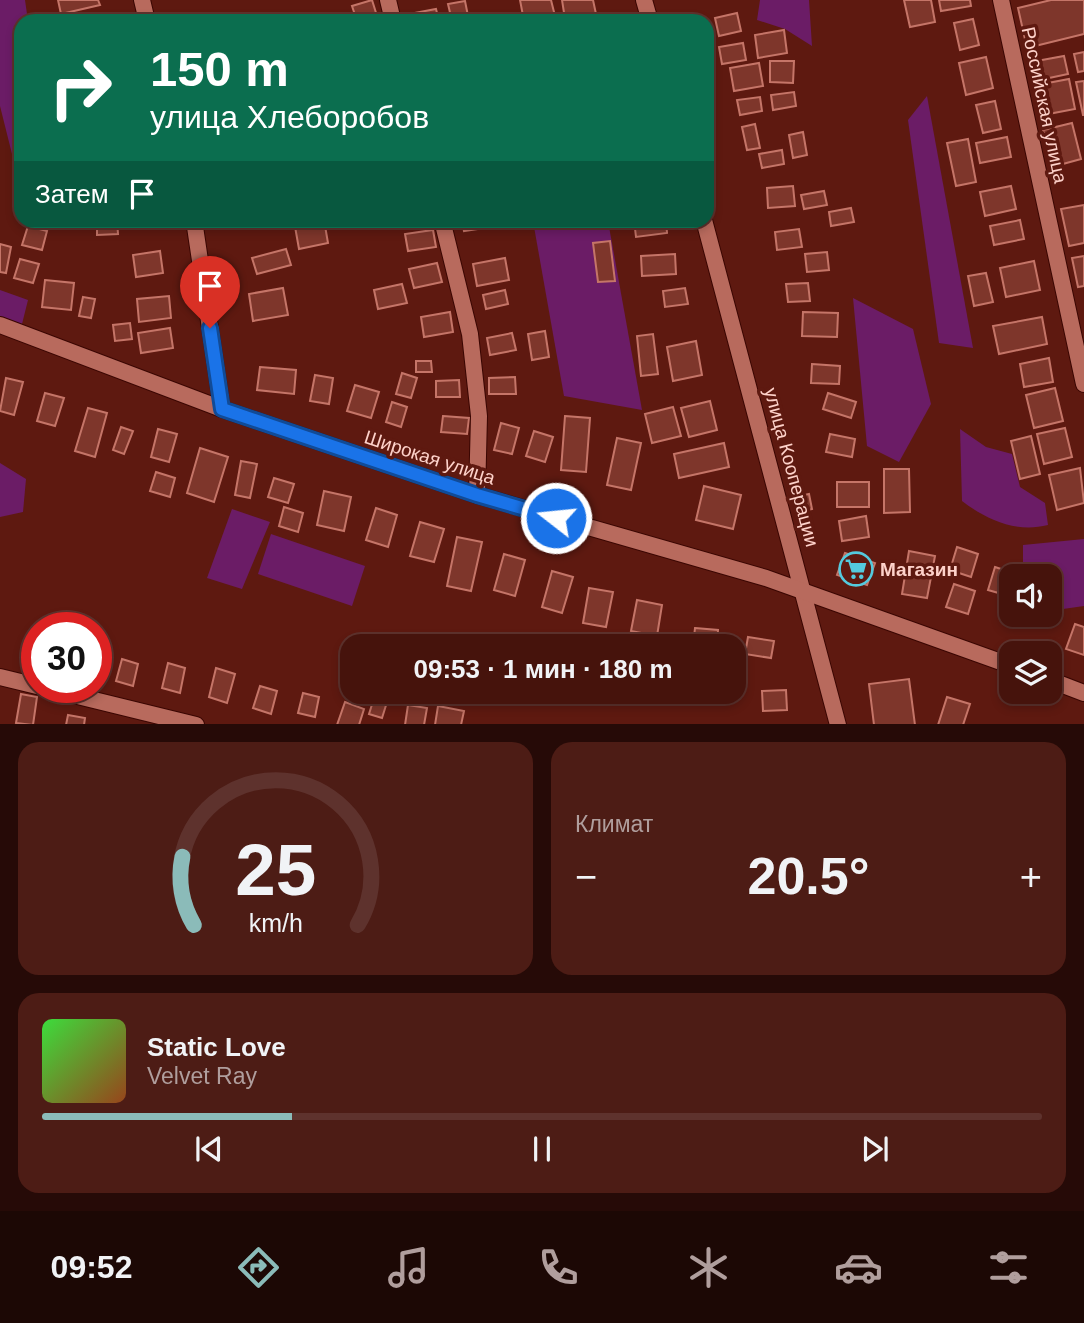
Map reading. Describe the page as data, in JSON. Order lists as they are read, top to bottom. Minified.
{"streets":{"street":["Российская улица","Широкая улица","улица Кооперации"]},"crossings":[["Широкая улица","улица Кооперации"]],"places":{"supermarket":["Магазин"]},"page":{"turn":["150 m","улица Хлеборобов"],"then":"Затем","limit":"30","trip":"09:53 · 1 мин · 180 m","tile":"Климат","heat":["−","20.5°","+"],"song":["Static Love","Velvet Ray"],"tabs":"09:52","gauge":["25","km/h"]}}
